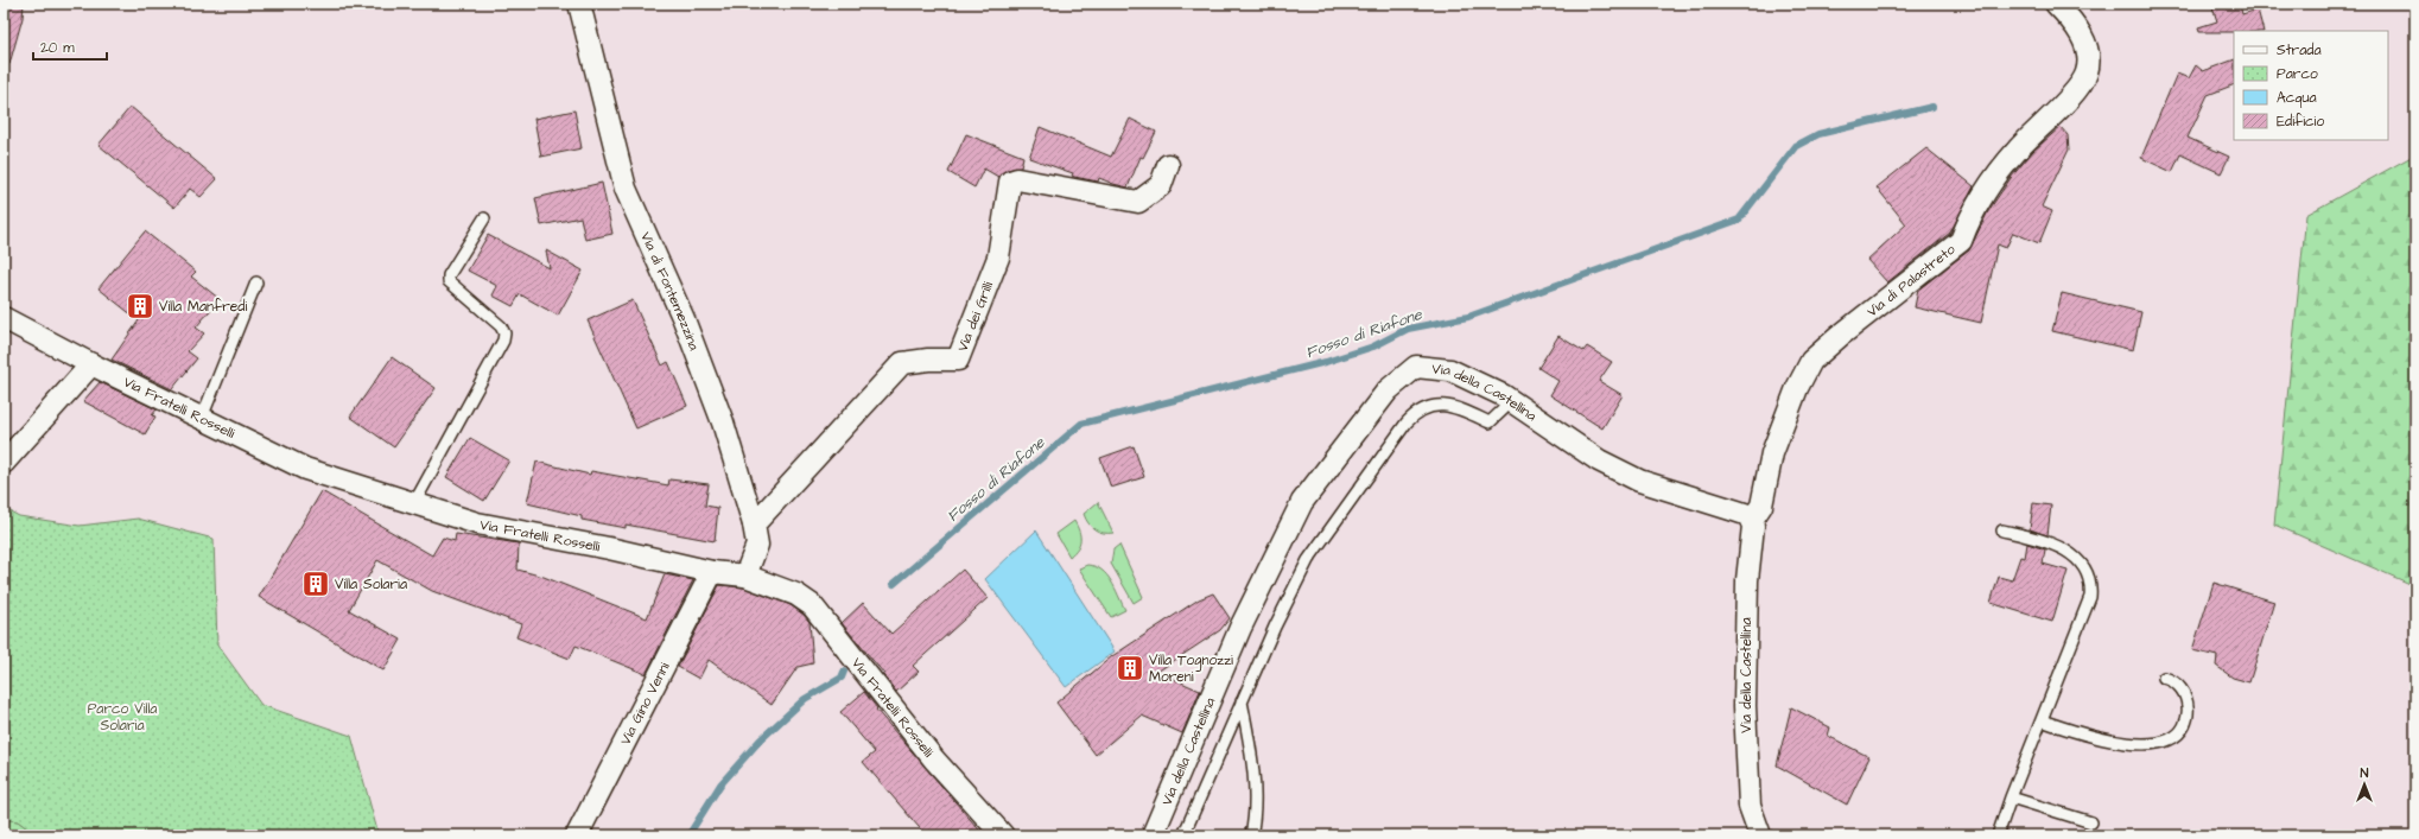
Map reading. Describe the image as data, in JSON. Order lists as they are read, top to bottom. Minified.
{"streets":{"street":["Via di Palastreto","Via di Fontemezzina","Via dei Grilli","Via della Castellina","Via Fratelli Rosselli","Via Gino Venni"]},"crossings":[["Via di Palastreto","Via della Castellina"],["Via di Fontemezzina","Via dei Grilli"],["Via di Fontemezzina","Via Fratelli Rosselli"],["Via Fratelli Rosselli","Via Gino Venni"]],"water":["Fosso di Riafone"],"parks":["Parco Villa Solaria"],"places":{"building":["Villa Manfredi","Villa Solaria","Villa Tognozzi Moreni"]},"legend":["Strada","Parco","Acqua","Edificio"],"scale_bar":"20 m","north":"top"}
